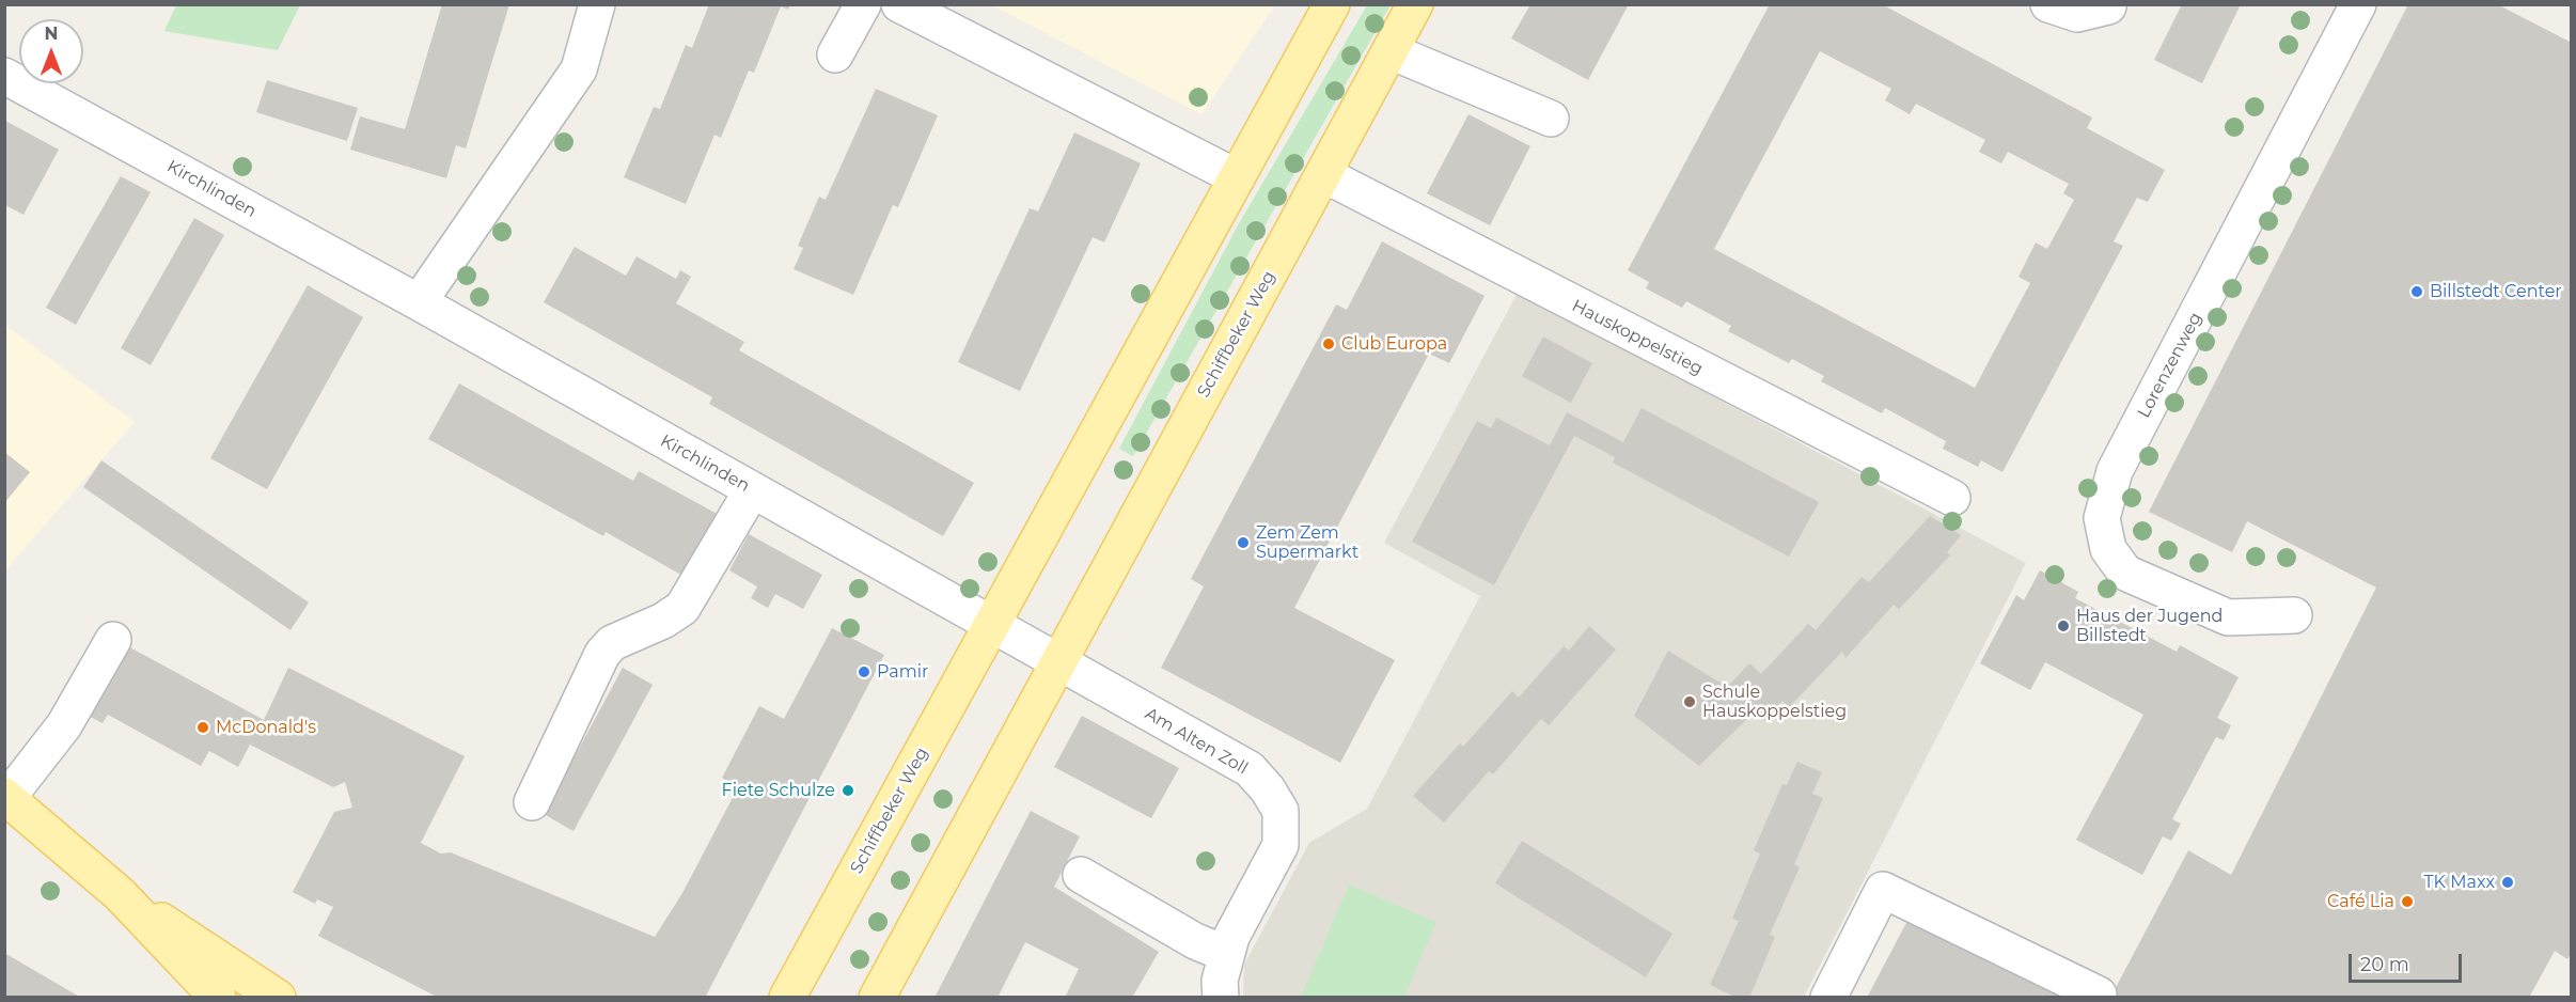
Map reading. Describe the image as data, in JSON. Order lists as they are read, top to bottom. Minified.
{"streets":{"main road":["Schiffbeker Weg"],"street":["Kirchlinden","Hauskoppelstieg","Lorenzenweg","Am Alten Zoll"]},"crossings":[["Kirchlinden","Schiffbeker Weg"],["Schiffbeker Weg","Hauskoppelstieg"],["Schiffbeker Weg","Am Alten Zoll"]],"places":["Billstedt Center","Club Europa","Zem Zem Supermarkt","Haus der Jugend Billstedt","Pamir","Schule Hauskoppelstieg","McDonald's","Fiete Schulze","TK Maxx","Café Lia"],"scale_bar":"20 m","north":"top"}
